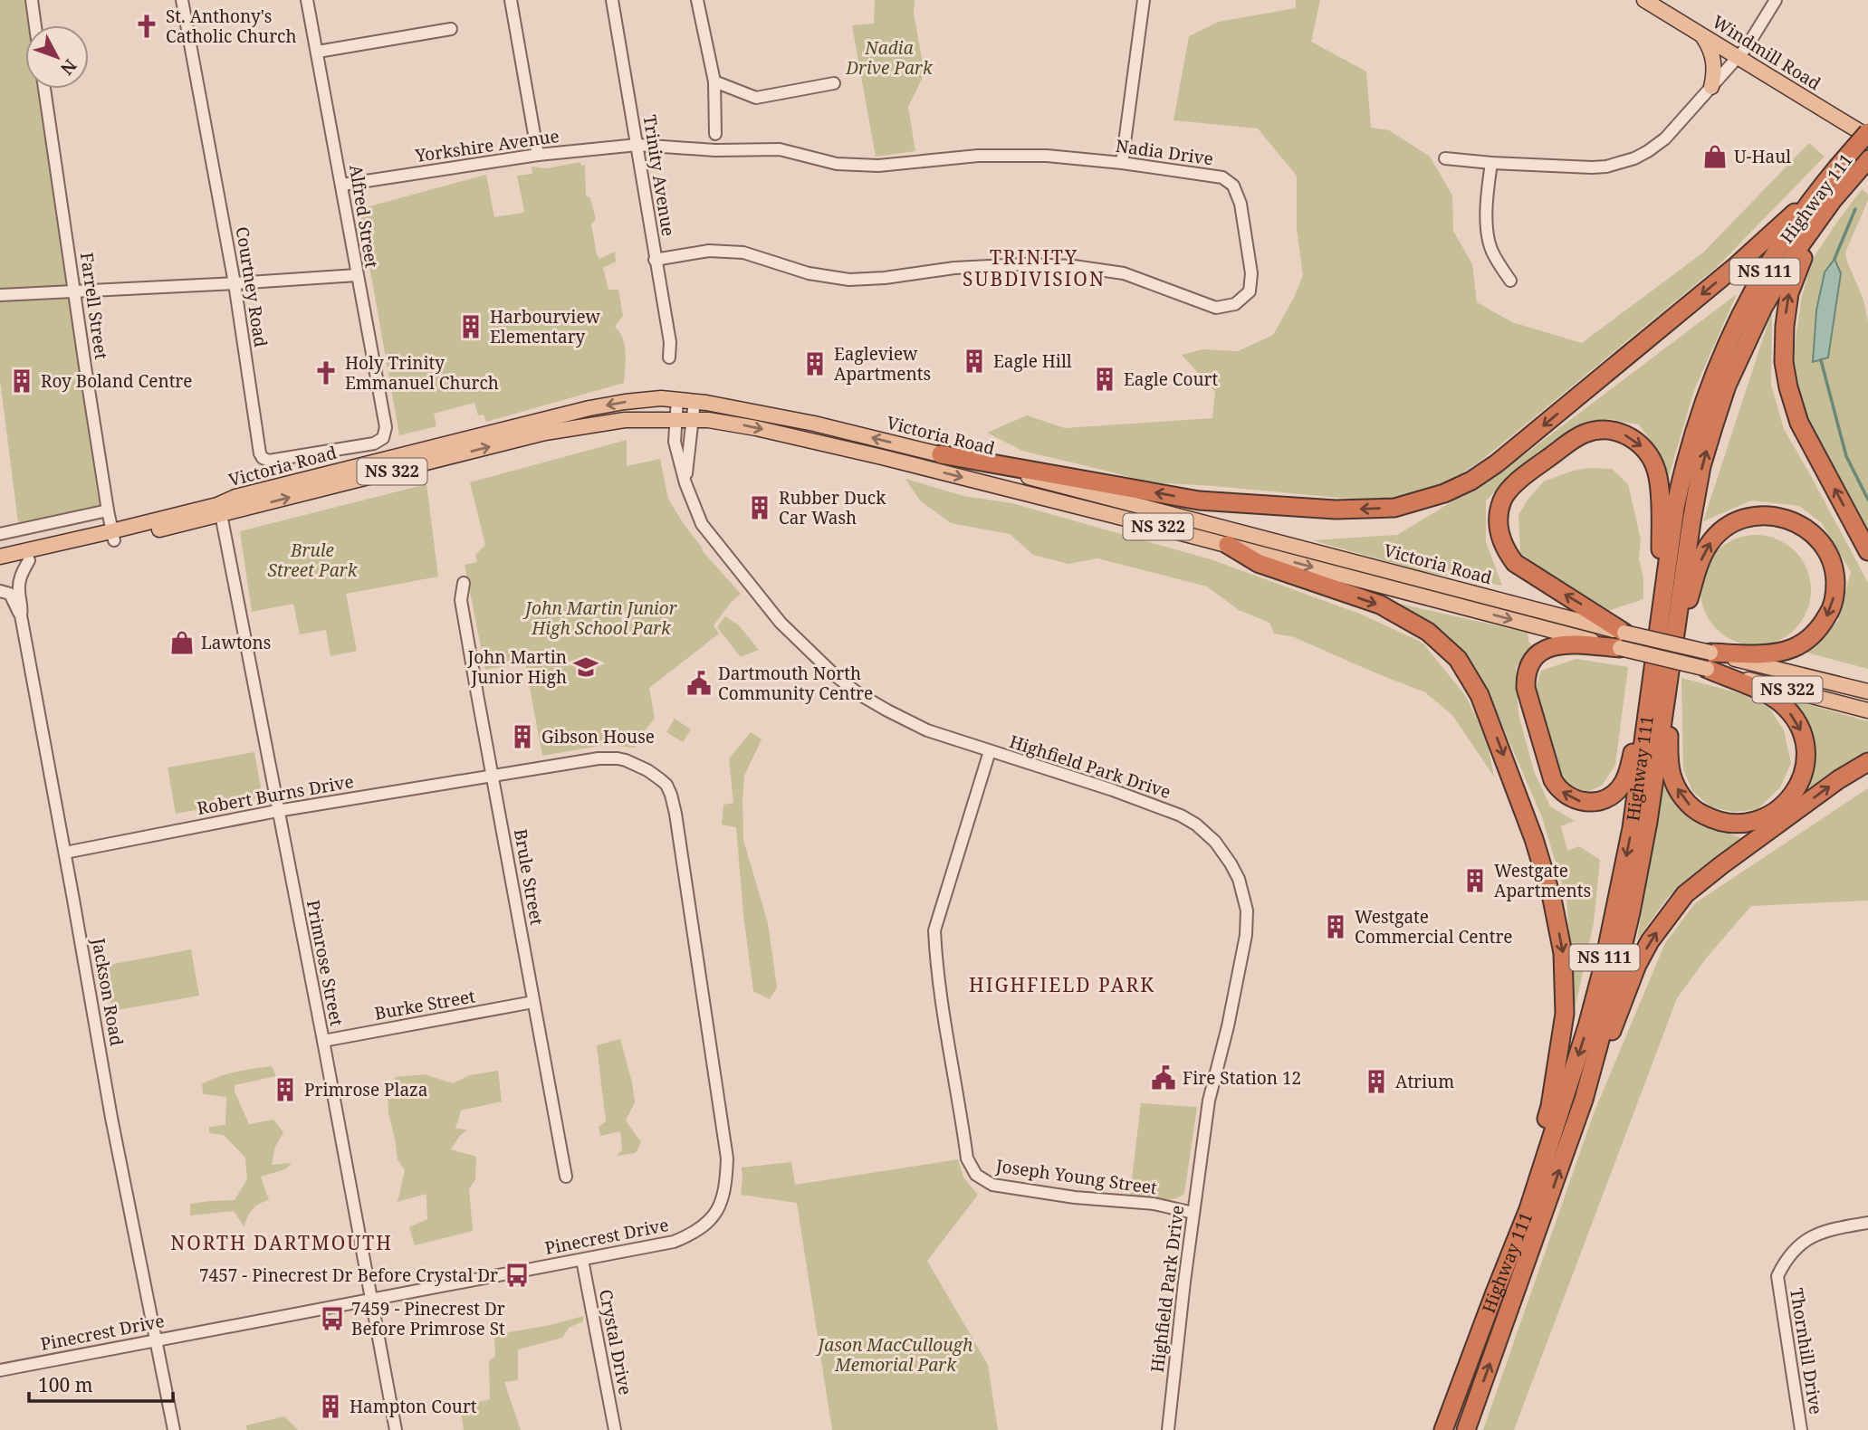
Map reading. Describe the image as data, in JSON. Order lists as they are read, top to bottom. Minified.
{"streets":{"highway":["Highway 111","NS 111"],"main road":["Windmill Road","Victoria Road","NS 322"],"street":["Yorkshire Avenue","Nadia Drive","Trinity Avenue","Alfred Street","Courtney Road","Farrell Street","Highfield Park Drive","Robert Burns Drive","Brule Street","Primrose Street","Jackson Road","Burke Street","Joseph Young Street","Pinecrest Drive","Crystal Drive","Thornhill Drive"]},"crossings":[["Windmill Road","Highway 111"],["Yorkshire Avenue","Nadia Drive"],["Yorkshire Avenue","Trinity Avenue"],["Yorkshire Avenue","Alfred Street"],["Nadia Drive","Trinity Avenue"],["Alfred Street","Courtney Road"],["Farrell Street","Victoria Road"],["Victoria Road","Highfield Park Drive"],["Victoria Road","Primrose Street"],["Victoria Road","Jackson Road"],["Highfield Park Drive","Joseph Young Street"],["Robert Burns Drive","Brule Street"],["Robert Burns Drive","Primrose Street"],["Robert Burns Drive","Jackson Road"],["Robert Burns Drive","Pinecrest Drive"],["Brule Street","Burke Street"],["Brule Street","Pinecrest Drive"],["Primrose Street","Burke Street"],["Primrose Street","Pinecrest Drive"],["Jackson Road","Pinecrest Drive"],["Pinecrest Drive","Crystal Drive"]],"districts":["TRINITY SUBDIVISION","HIGHFIELD PARK","NORTH DARTMOUTH"],"parks":["Nadia Drive Park","Brule Street Park","John Martin Junior High School Park","Jason MacCullough Memorial Park"],"places":{"church":["St. Anthony's Catholic Church","Holy Trinity Emmanuel Church"],"shop":["U-Haul","Lawtons"],"building":["Harbourview Elementary","Eagle Hill","Eagleview Apartments","Eagle Court","Roy Boland Centre","Rubber Duck Car Wash","Gibson House","Westgate Apartments","Westgate Commercial Centre","Atrium","Primrose Plaza","Hampton Court"],"school or university":["John Martin Junior High"],"public building":["Dartmouth North Community Centre","Fire Station 12"],"bus stop":["7457 - Pinecrest Dr Before Crystal Dr","7459 - Pinecrest Dr Before Primrose St"]},"scale_bar":"100 m","north":"bottom right"}
